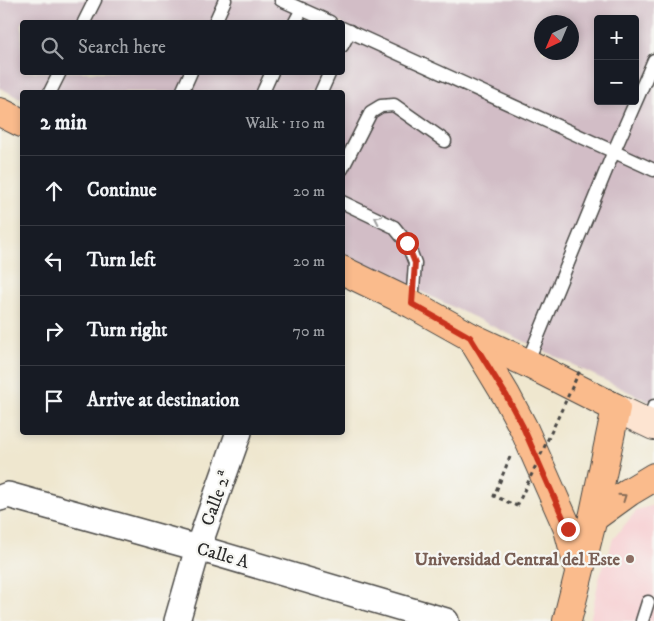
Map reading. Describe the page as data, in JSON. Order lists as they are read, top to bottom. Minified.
{"streets":{"street":["Calle 2ª","Calle A"]},"crossings":[["Calle 2ª","Calle A"]],"places":["Universidad Central del Este"],"north":"bottom left","page":{"map_buttons":["+","−"],"search":"Search here","heading":["2 min","Walk · 110 m"],"list":[["Continue","20 m"],["Turn left","20 m"],["Turn right","70 m"],"Arrive at destination"]}}
